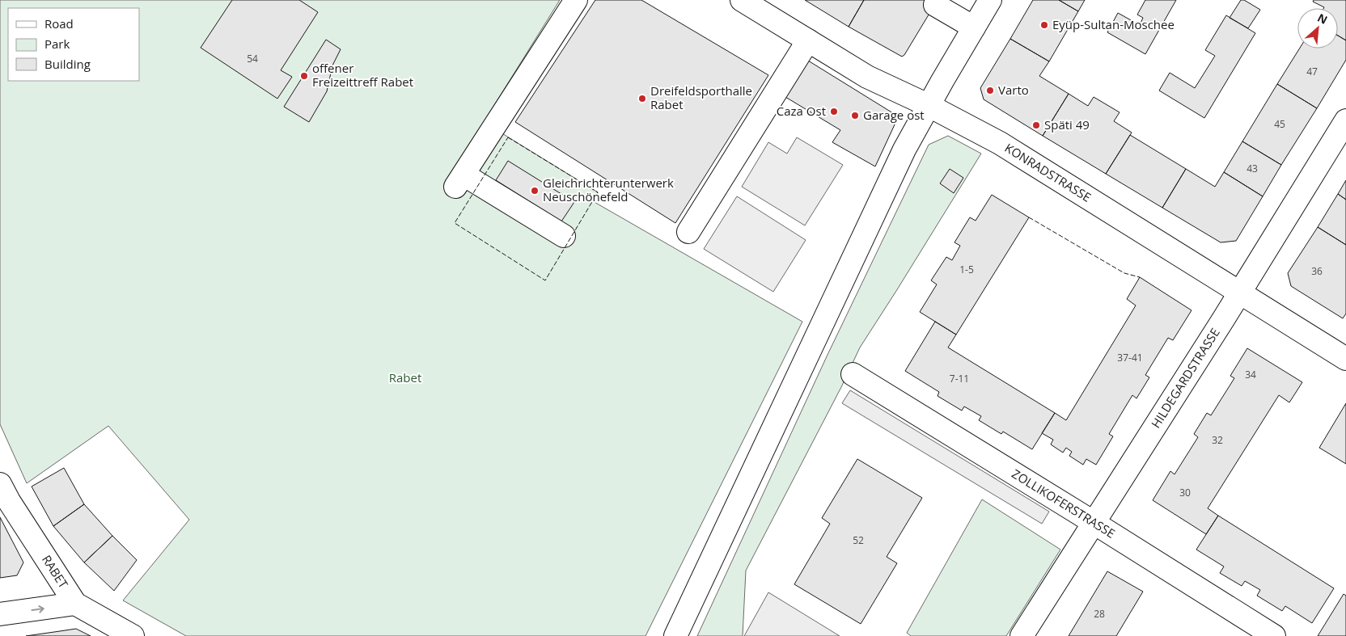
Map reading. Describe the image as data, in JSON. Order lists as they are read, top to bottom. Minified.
{"streets":{"street":["KONRADSTRASSE","HILDEGARDSTRASSE","ZOLLIKOFERSTRASSE","RABET"]},"crossings":[["KONRADSTRASSE","HILDEGARDSTRASSE"],["HILDEGARDSTRASSE","ZOLLIKOFERSTRASSE"]],"parks":["Rabet"],"places":["Eyüp-Sultan-Moschee","offener Freizeittreff Rabet","Varto","Dreifeldsporthalle Rabet","Caza Ost","Garage ost","Späti 49","Gleichrichterunterwerk Neuschönefeld"],"house_numbers":["54","47","45","43","1-5","36","37-41","34","7-11","32","30","52","28"],"legend":["Road","Park","Building"],"north":"top right"}
